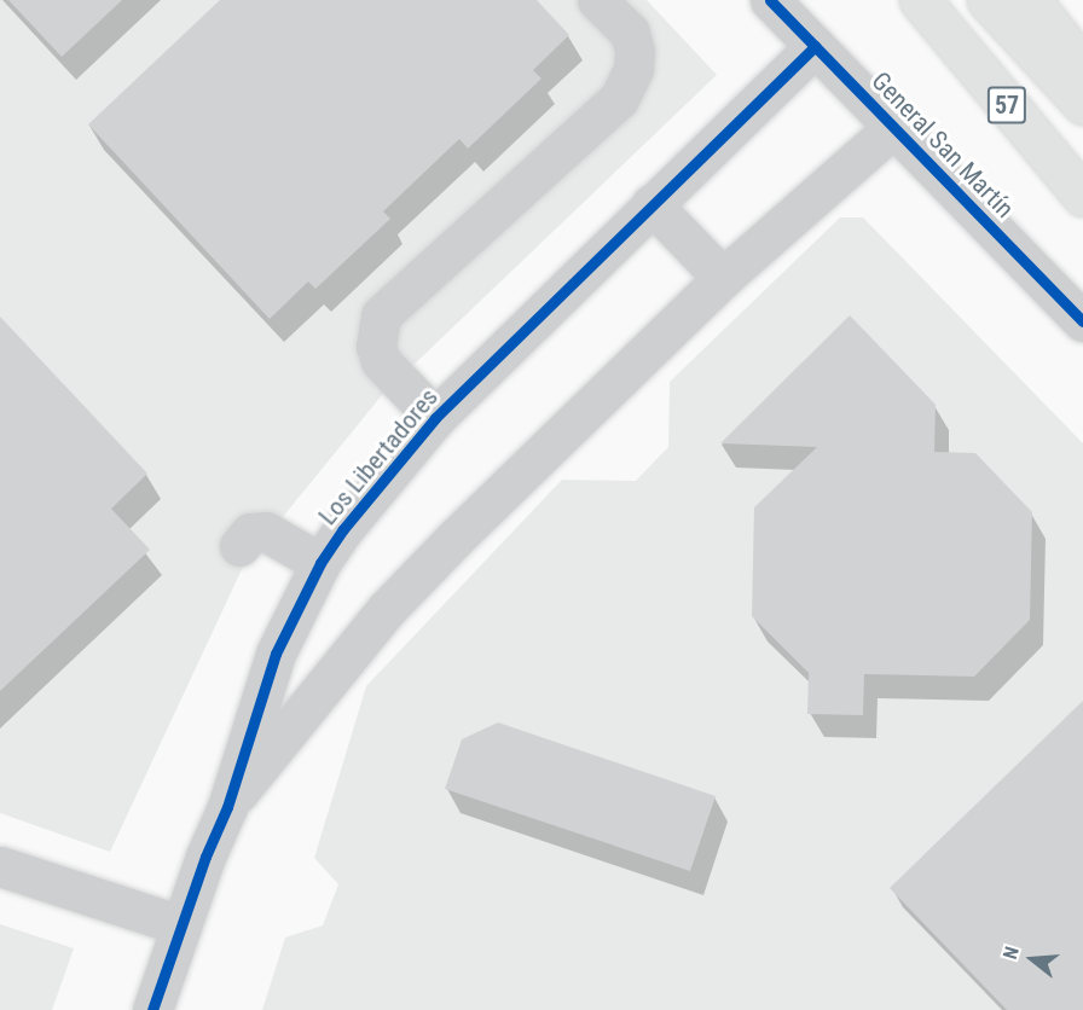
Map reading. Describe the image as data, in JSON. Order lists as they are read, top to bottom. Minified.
{"streets":{"highway":["57"],"street":["General San Martín","Los Libertadores"]},"crossings":[["General San Martín","Los Libertadores"]],"north":"left"}
